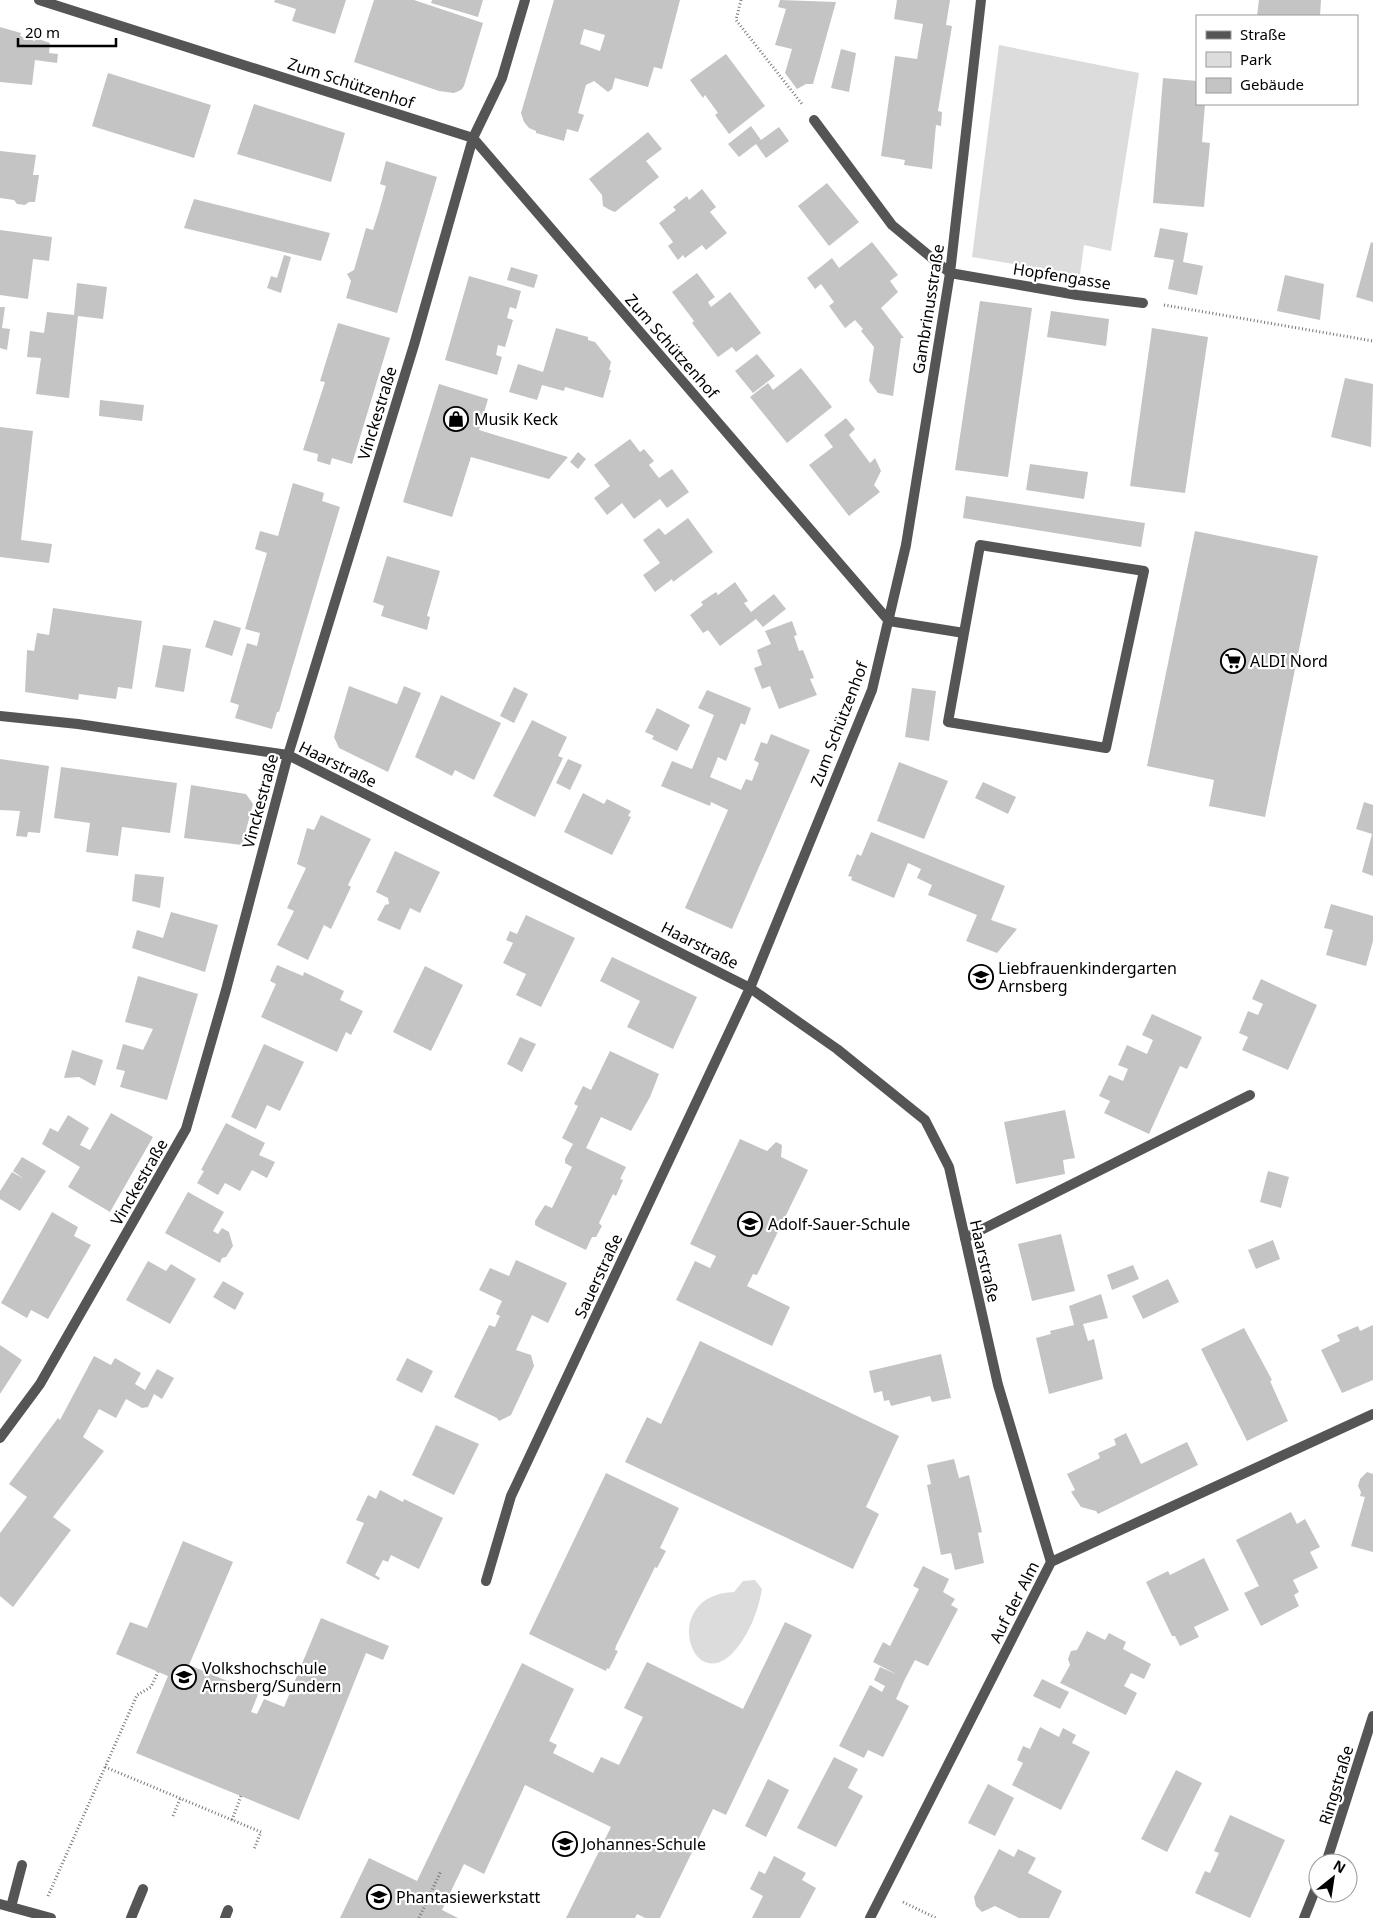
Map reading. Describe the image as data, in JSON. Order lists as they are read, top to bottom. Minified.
{"streets":{"street":["Zum Schützenhof","Hopfengasse","Gambrinusstraße","Vinckestraße","Haarstraße","Sauerstraße","Auf der Alm","Ringstraße"]},"crossings":[["Zum Schützenhof","Gambrinusstraße"],["Zum Schützenhof","Vinckestraße"],["Zum Schützenhof","Haarstraße"],["Zum Schützenhof","Sauerstraße"],["Hopfengasse","Gambrinusstraße"],["Vinckestraße","Haarstraße"],["Haarstraße","Sauerstraße"],["Haarstraße","Auf der Alm"]],"places":{"shop":["Musik Keck"],"supermarket":["ALDI Nord"],"school or university":["Liebfrauenkindergarten Arnsberg","Adolf-Sauer-Schule","Volkshochschule Arnsberg/Sundern","Johannes-Schule","Phantasiewerkstatt"]},"legend":["Straße","Park","Gebäude"],"scale_bar":"20 m","north":"top right"}
